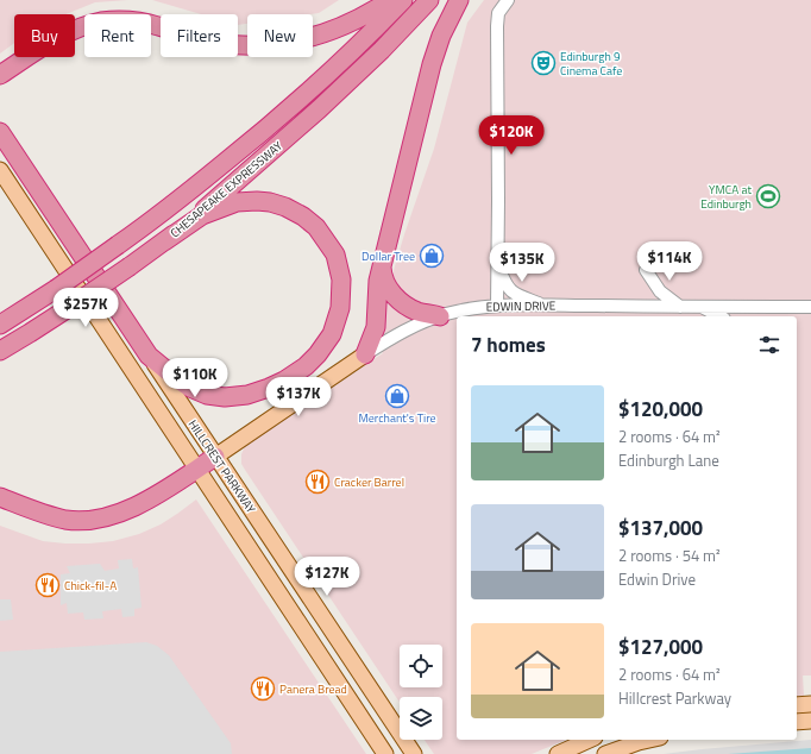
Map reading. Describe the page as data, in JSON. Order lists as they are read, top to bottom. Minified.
{"streets":{"highway":["CHESAPEAKE EXPRESSWAY","HILLCREST PARKWAY"],"main road":["EDWIN DRIVE"]},"crossings":[["EDWIN DRIVE","HILLCREST PARKWAY"]],"places":{"theatre":["Edinburgh 9 Cinema Cafe"],"sports":["YMCA at Edinburgh"],"shop":["Dollar Tree","Merchant's Tire"],"restaurant":["Cracker Barrel","Chick-fil-A","Panera Bread"]},"page":{"chip":["Buy","Rent","Filters","New"],"price":["$120K","$114K","$135K","$257K","$110K","$137K","$127K"],"heading":"7 homes","list":[{"name":"$120,000","note":"2 rooms · 64 m² · Edinburgh Lane"},{"name":"$137,000","note":"2 rooms · 54 m² · Edwin Drive"},{"name":"$127,000","note":"2 rooms · 64 m² · Hillcrest Parkway"}]}}
